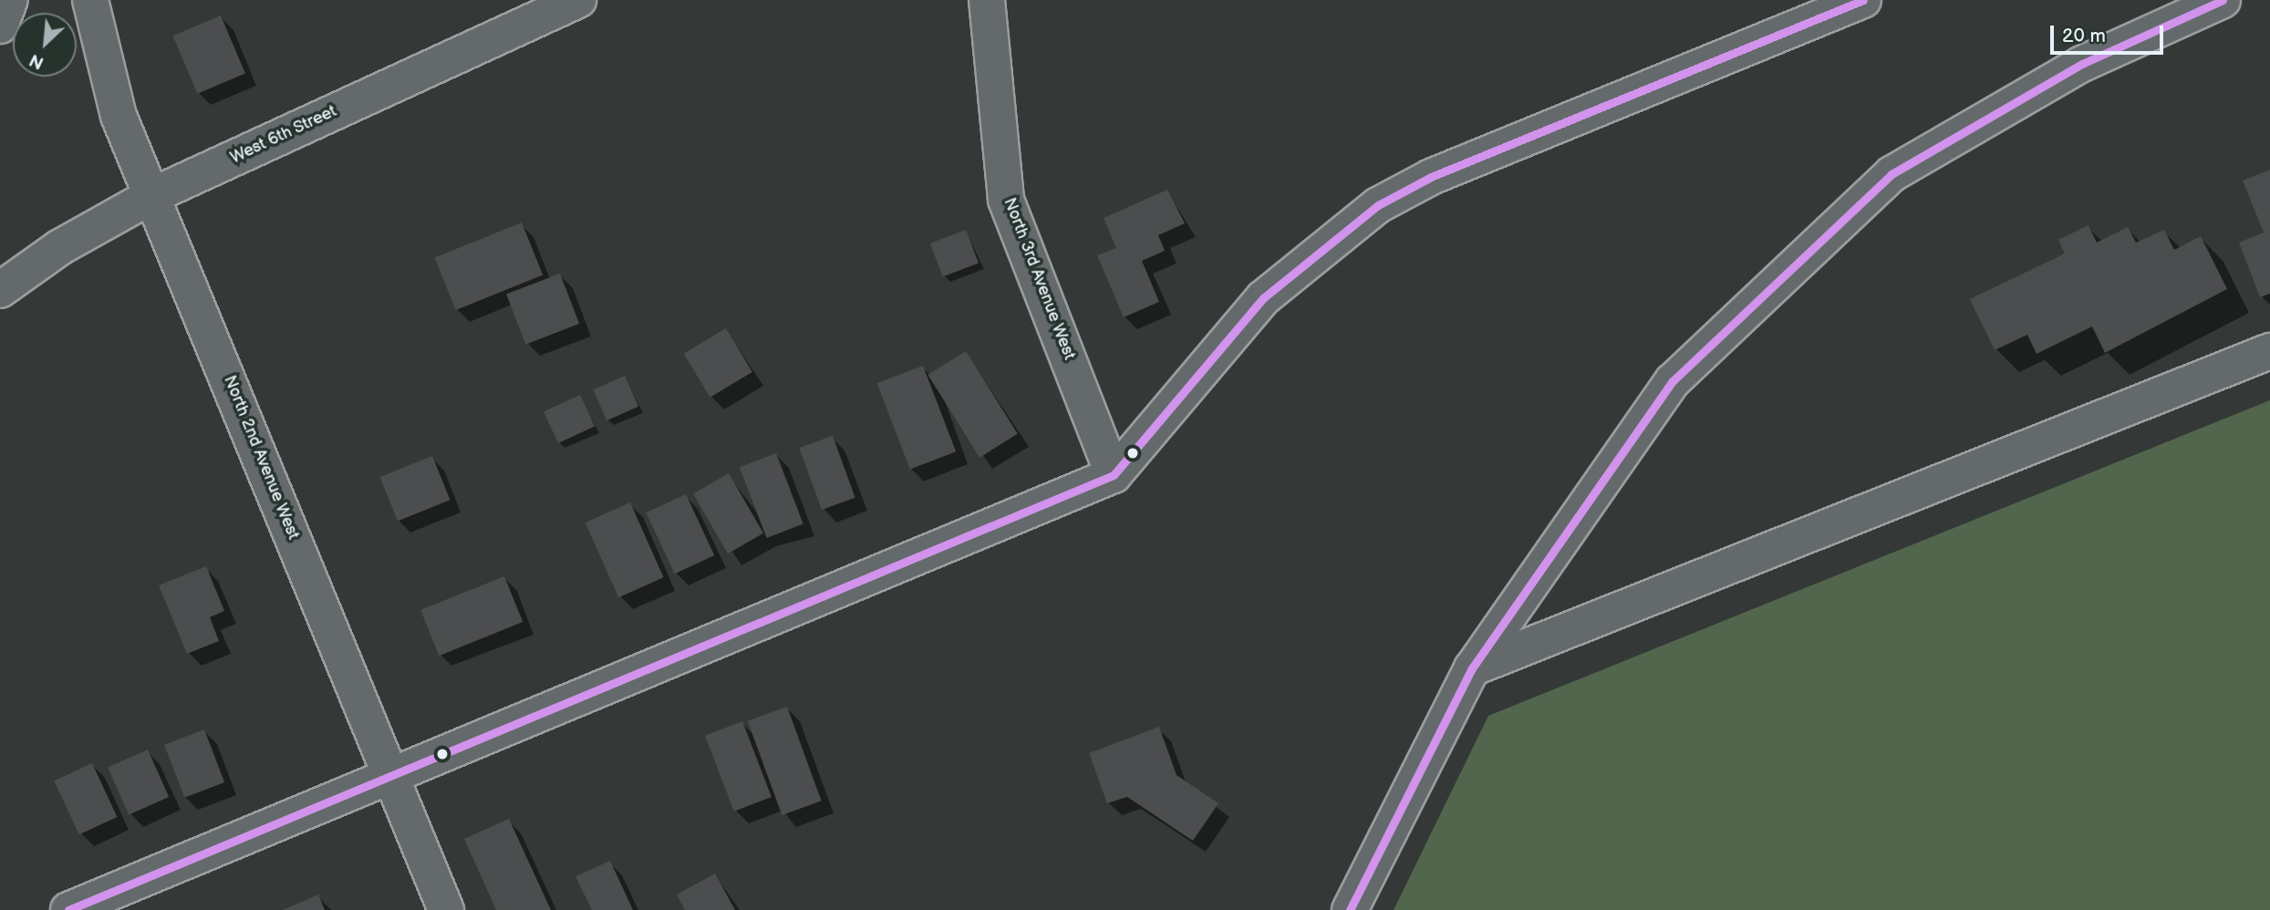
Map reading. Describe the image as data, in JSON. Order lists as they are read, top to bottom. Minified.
{"streets":{"main road":["West 6th Street","North 3rd Avenue West","North 2nd Avenue West"]},"crossings":[["West 6th Street","North 2nd Avenue West"]],"scale_bar":"20 m","north":"bottom left"}
